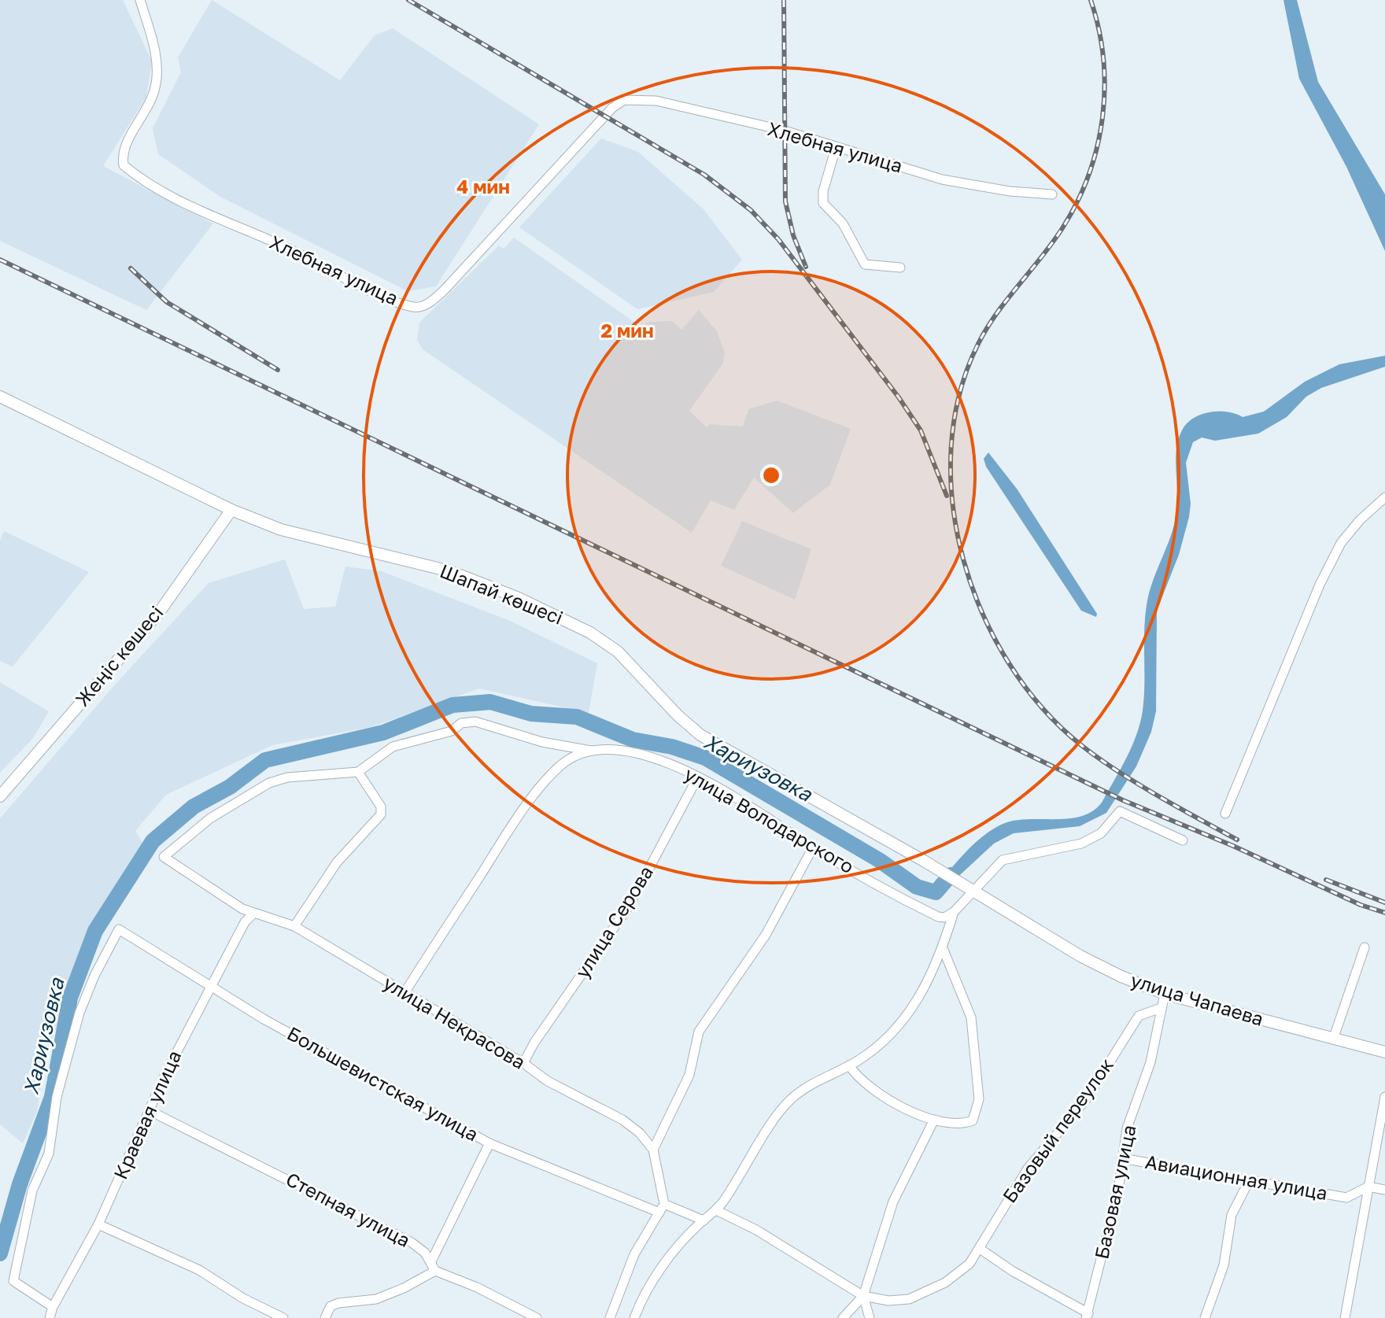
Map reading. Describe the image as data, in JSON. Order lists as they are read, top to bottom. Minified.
{"streets":{"street":["Хлебная улица","Шапай көшесі","Жеңіс көшесі","улица Володарского","улица Серова","улица Чапаева","улица Некрасова","Большевистская улица","Краевая улица","Базовый переулок","Авиационная улица","Базовая улица","Степная улица"]},"crossings":[["Шапай көшесі","Жеңіс көшесі"],["Шапай көшесі","улица Чапаева"],["улица Володарского","улица Серова"],["улица Володарского","улица Некрасова"],["улица Серова","улица Некрасова"],["улица Чапаева","Базовая улица"],["улица Некрасова","Краевая улица"],["Большевистская улица","Краевая улица"],["Краевая улица","Степная улица"],["Базовый переулок","Базовая улица"],["Авиационная улица","Базовая улица"]],"water":["Хариузовка"],"rings":["4 мин","2 мин"]}
